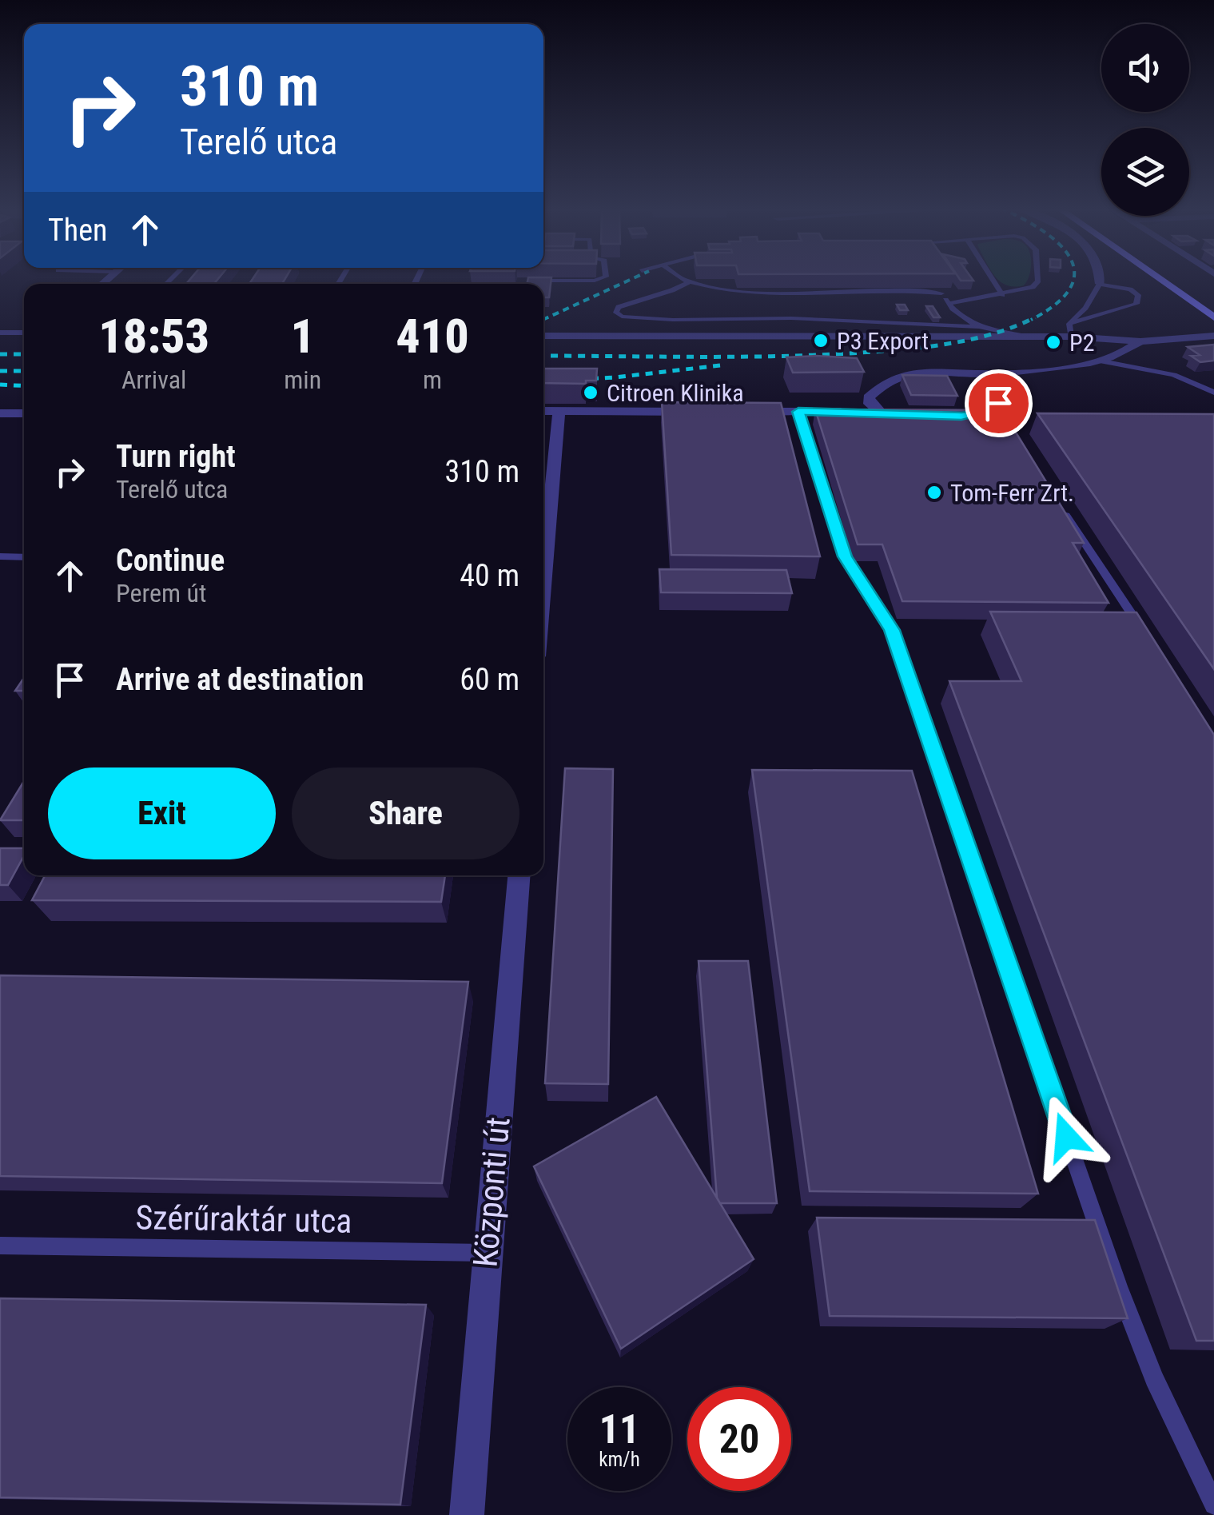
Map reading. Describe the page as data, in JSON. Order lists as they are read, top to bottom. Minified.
{"streets":{"street":["Központi út"],"lane":["Szérűraktár utca"]},"crossings":[["Központi út","Szérűraktár utca"]],"places":["P3 Export","P2","Citroen Klinika","Tom-Ferr Zrt."],"page":{"turn":["310 m","Terelő utca"],"then":"Then","eta":["18:53","Arrival","1","min","410","m"],"list":[{"name":"Turn right","note":"Terelő utca","value":"310 m"},{"name":"Continue","note":"Perem út","value":"40 m"},{"name":"Arrive at destination","value":"60 m"}],"buttons":["Exit","Share"],"speed":"11 km/h","limit":"20"}}
